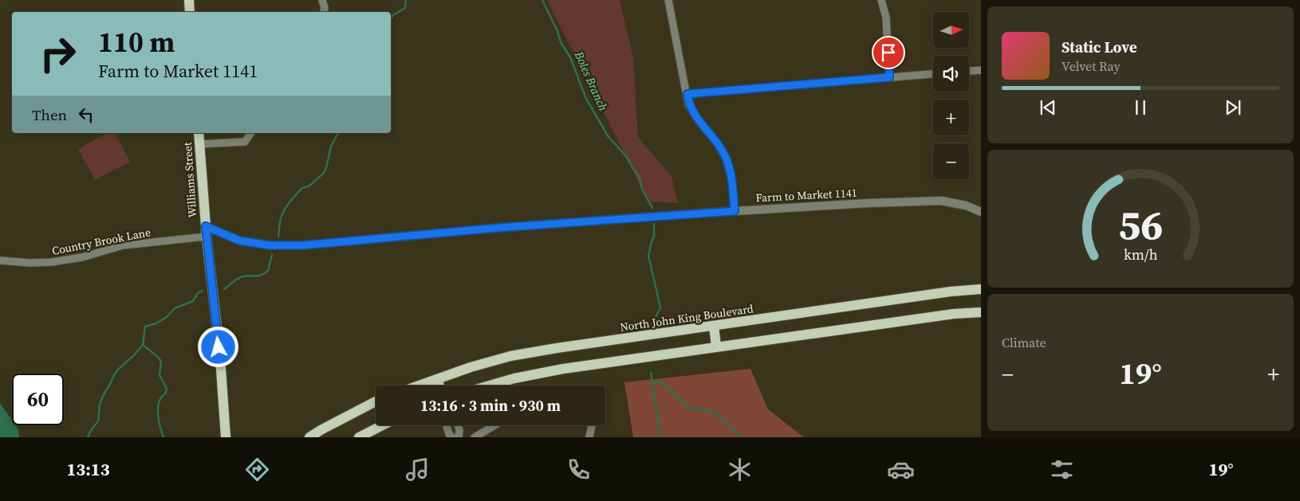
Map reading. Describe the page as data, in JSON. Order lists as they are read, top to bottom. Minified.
{"streets":{"main road":["Williams Street","North John King Boulevard"],"street":["Farm to Market 1141","Country Brook Lane"]},"crossings":[["Williams Street","Farm to Market 1141"],["Williams Street","Country Brook Lane"],["Farm to Market 1141","Country Brook Lane"]],"water":["Boles Branch"],"north":"right","page":{"map_buttons":["+","−"],"turn":["110 m","Farm to Market 1141"],"song":["Static Love","Velvet Ray"],"then":"Then","tile":"Climate","heat":["−","19°","+"],"limit":"60","trip":"13:16 · 3 min · 930 m","tabs":["13:13","19°"],"gauge":["56","km/h"]}}
